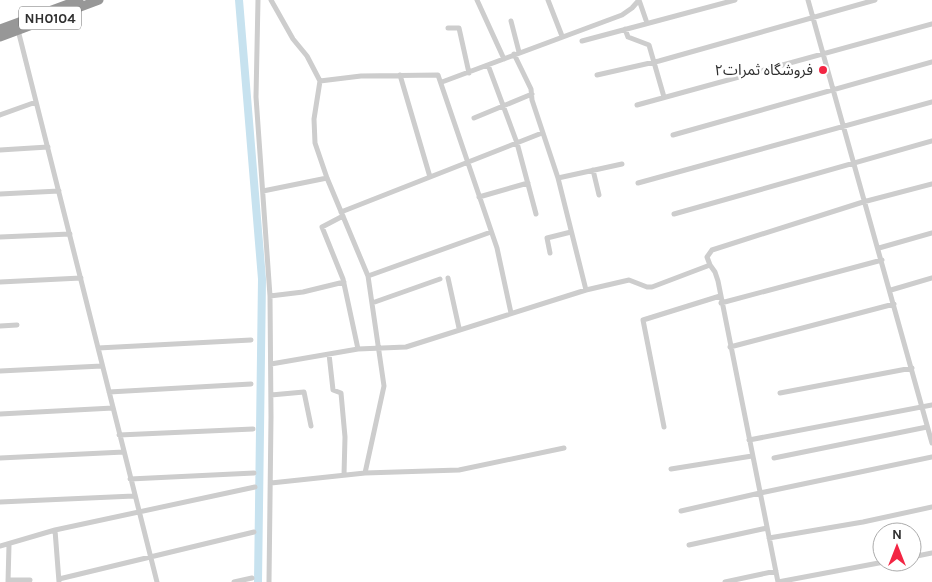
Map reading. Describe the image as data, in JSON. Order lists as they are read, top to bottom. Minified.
{"streets":{"highway":["NH0104"]},"places":["فروشگاه ثمرات٢"],"north":"top"}
